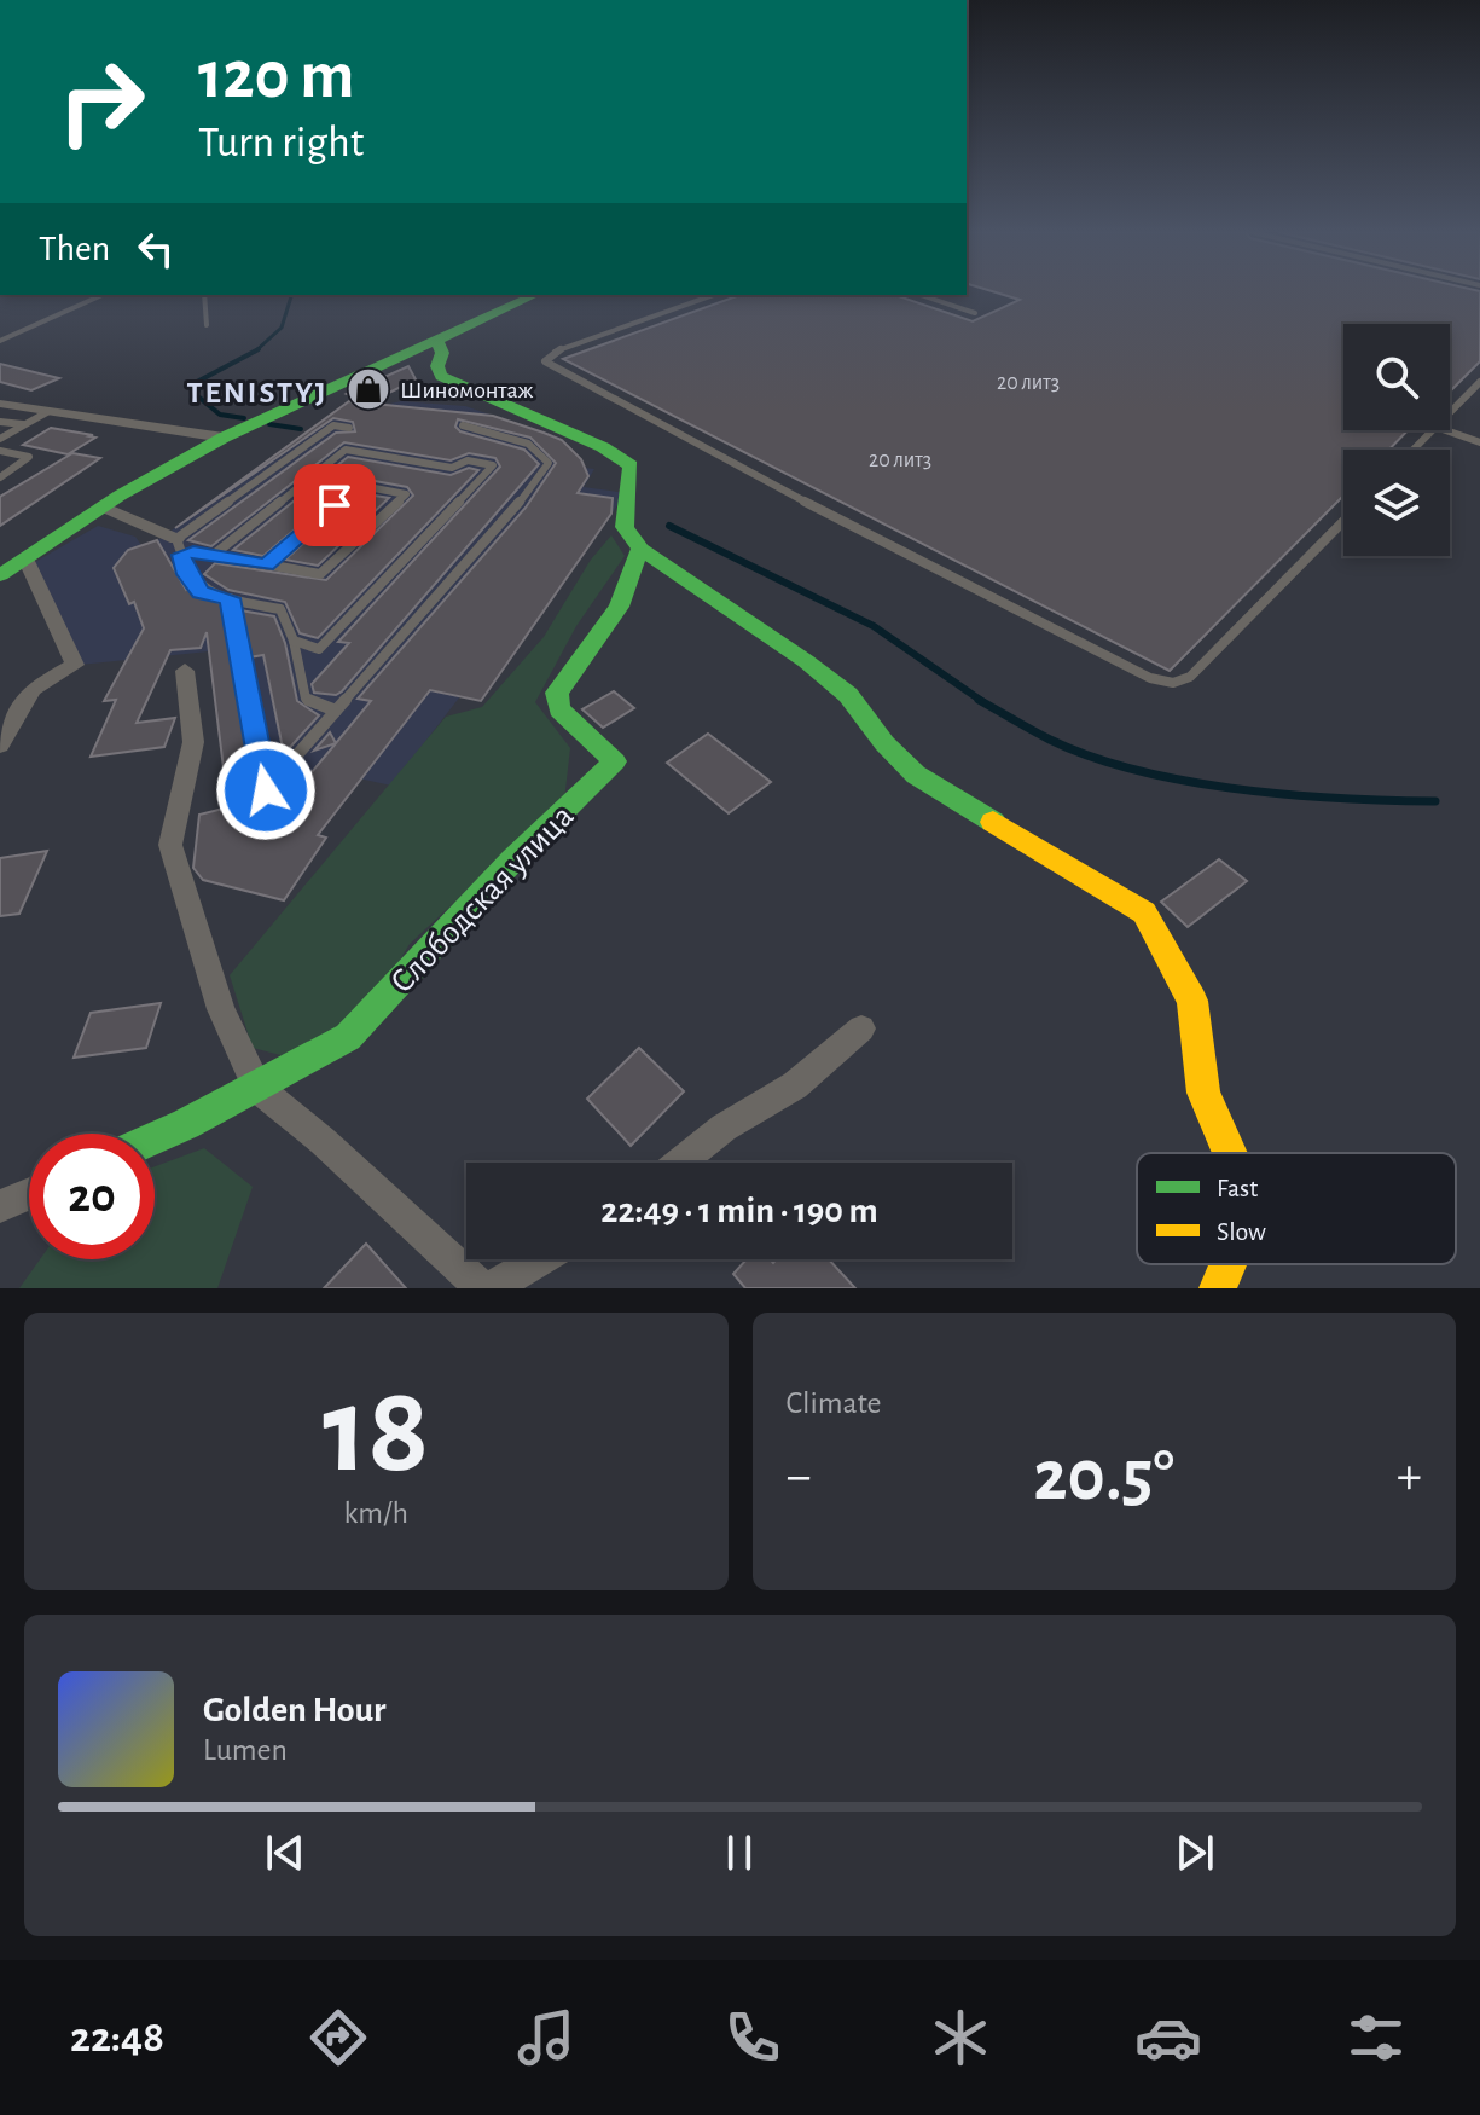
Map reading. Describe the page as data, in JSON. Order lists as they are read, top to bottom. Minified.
{"streets":{"street":["Слободская улица"]},"districts":["TENISTYJ"],"places":{"shop":["Шиномонтаж"]},"house_numbers":["20 лит3","20 лит3"],"legend":["Fast","Slow"],"page":{"turn":["120 m","Turn right"],"then":"Then","limit":"20","trip":"22:49 · 1 min · 190 m","tile":[["18","km/h"],"Climate"],"heat":["−","20.5°","+"],"song":["Golden Hour","Lumen"],"tabs":"22:48"}}
